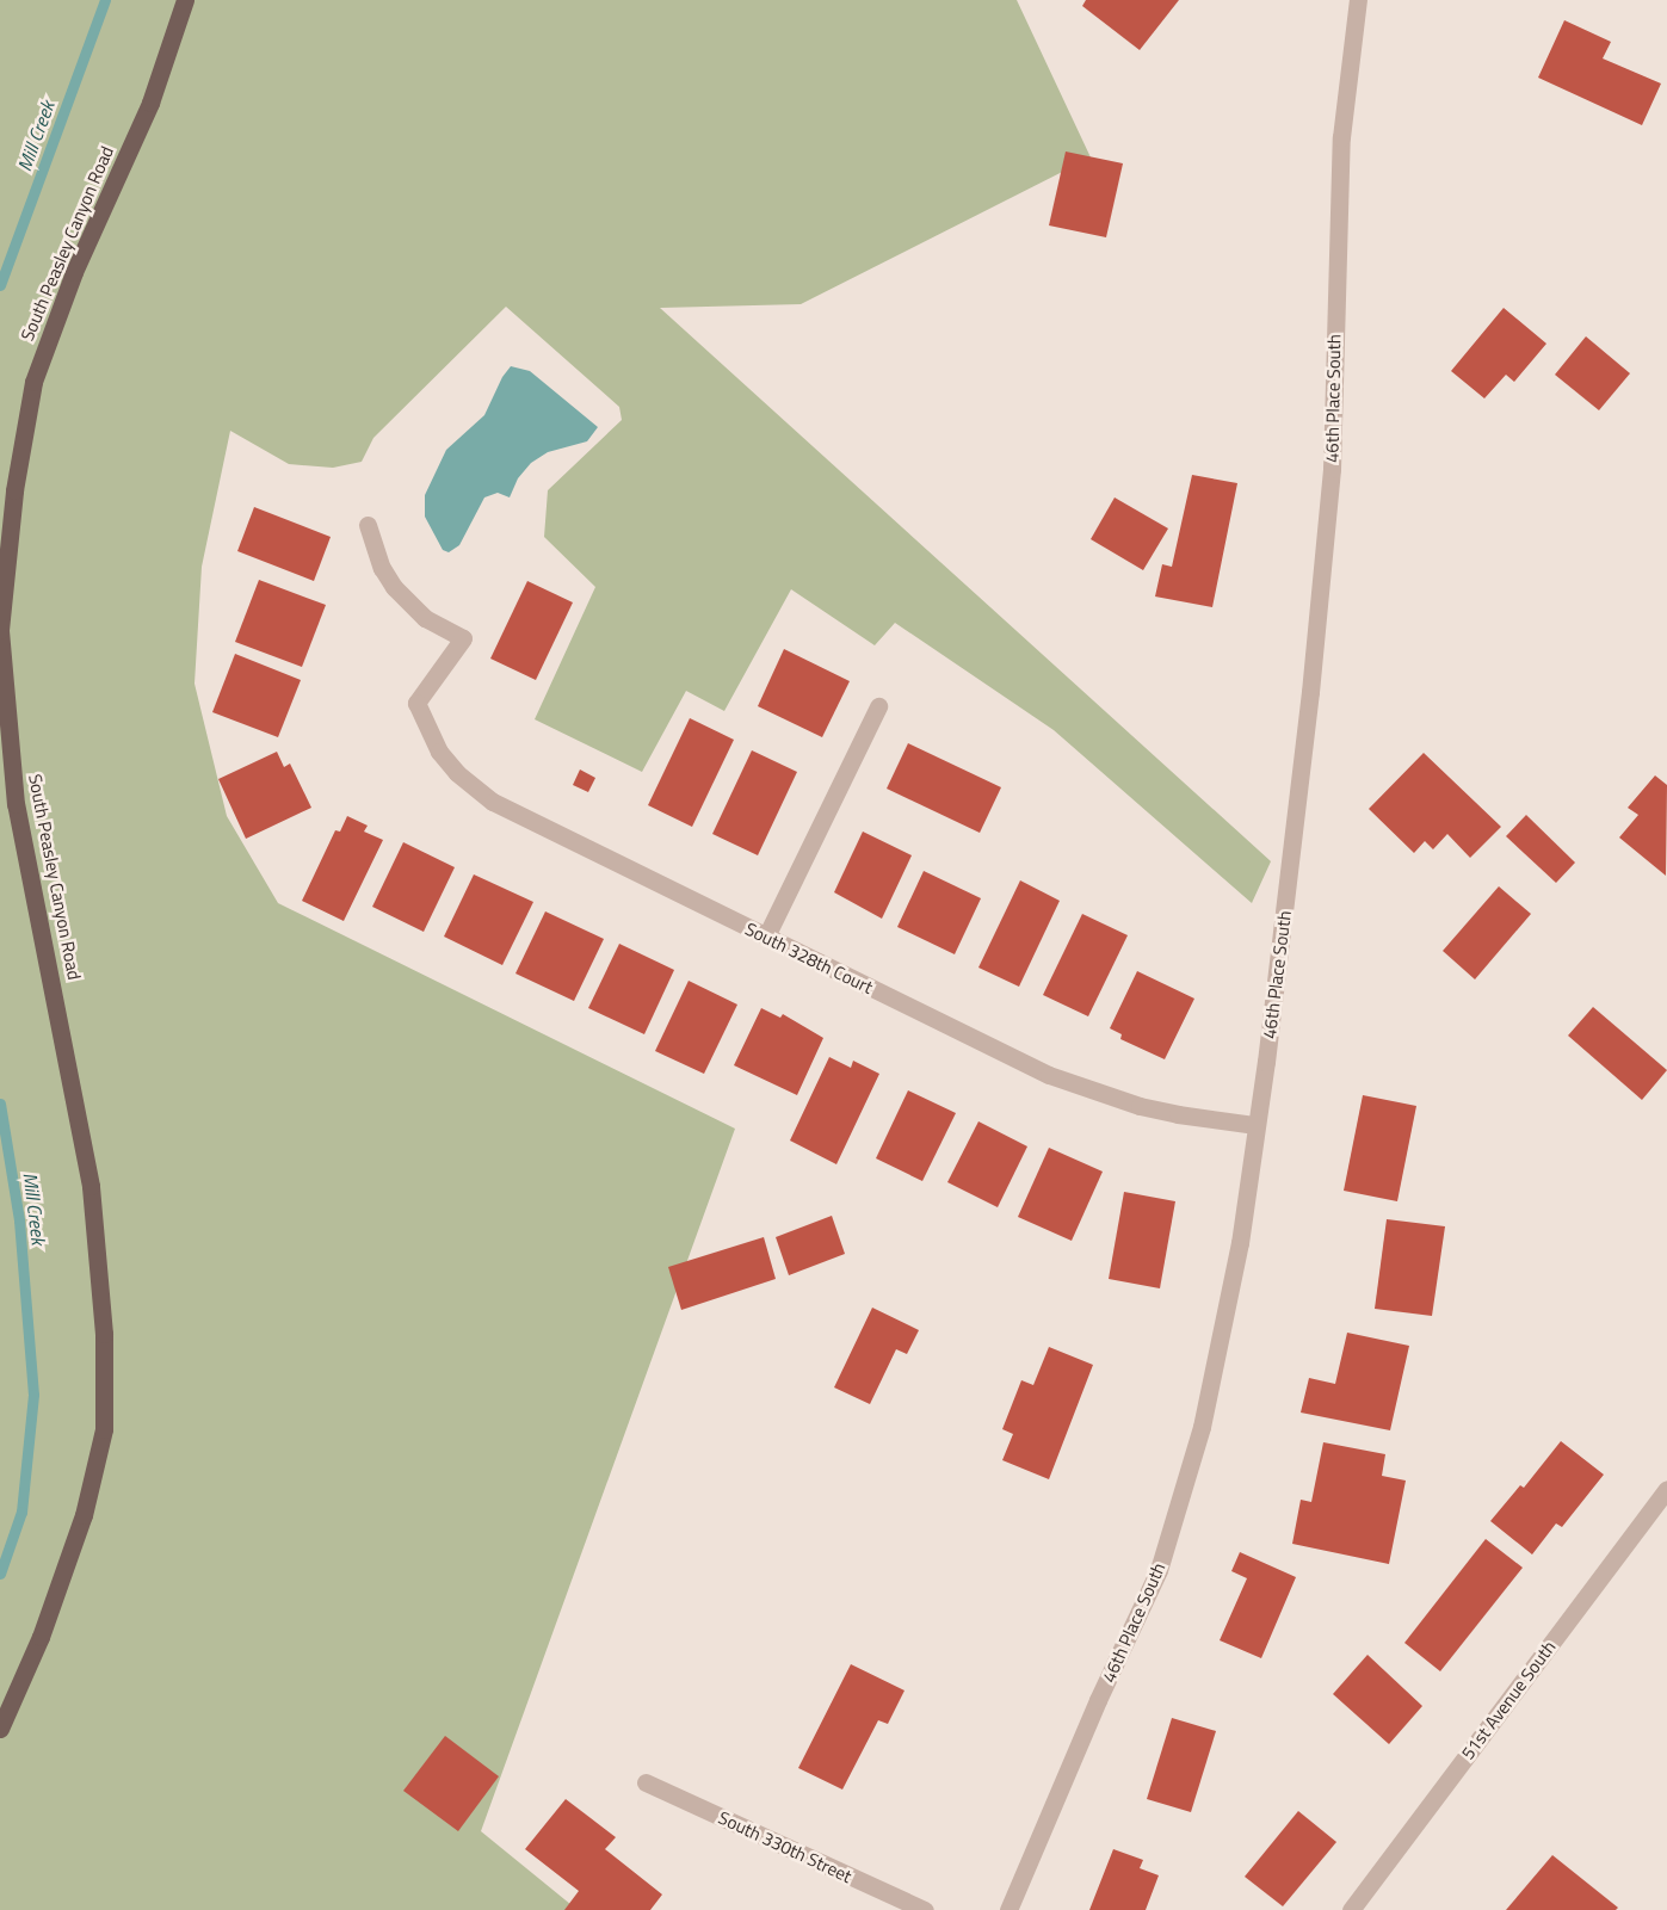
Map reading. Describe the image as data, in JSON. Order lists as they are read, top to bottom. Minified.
{"streets":{"main road":["South Peasley Canyon Road"],"street":["46th Place South","South 328th Court","51st Avenue South","South 330th Street"]},"crossings":[["46th Place South","South 328th Court"]],"water":["Mill Creek"]}
